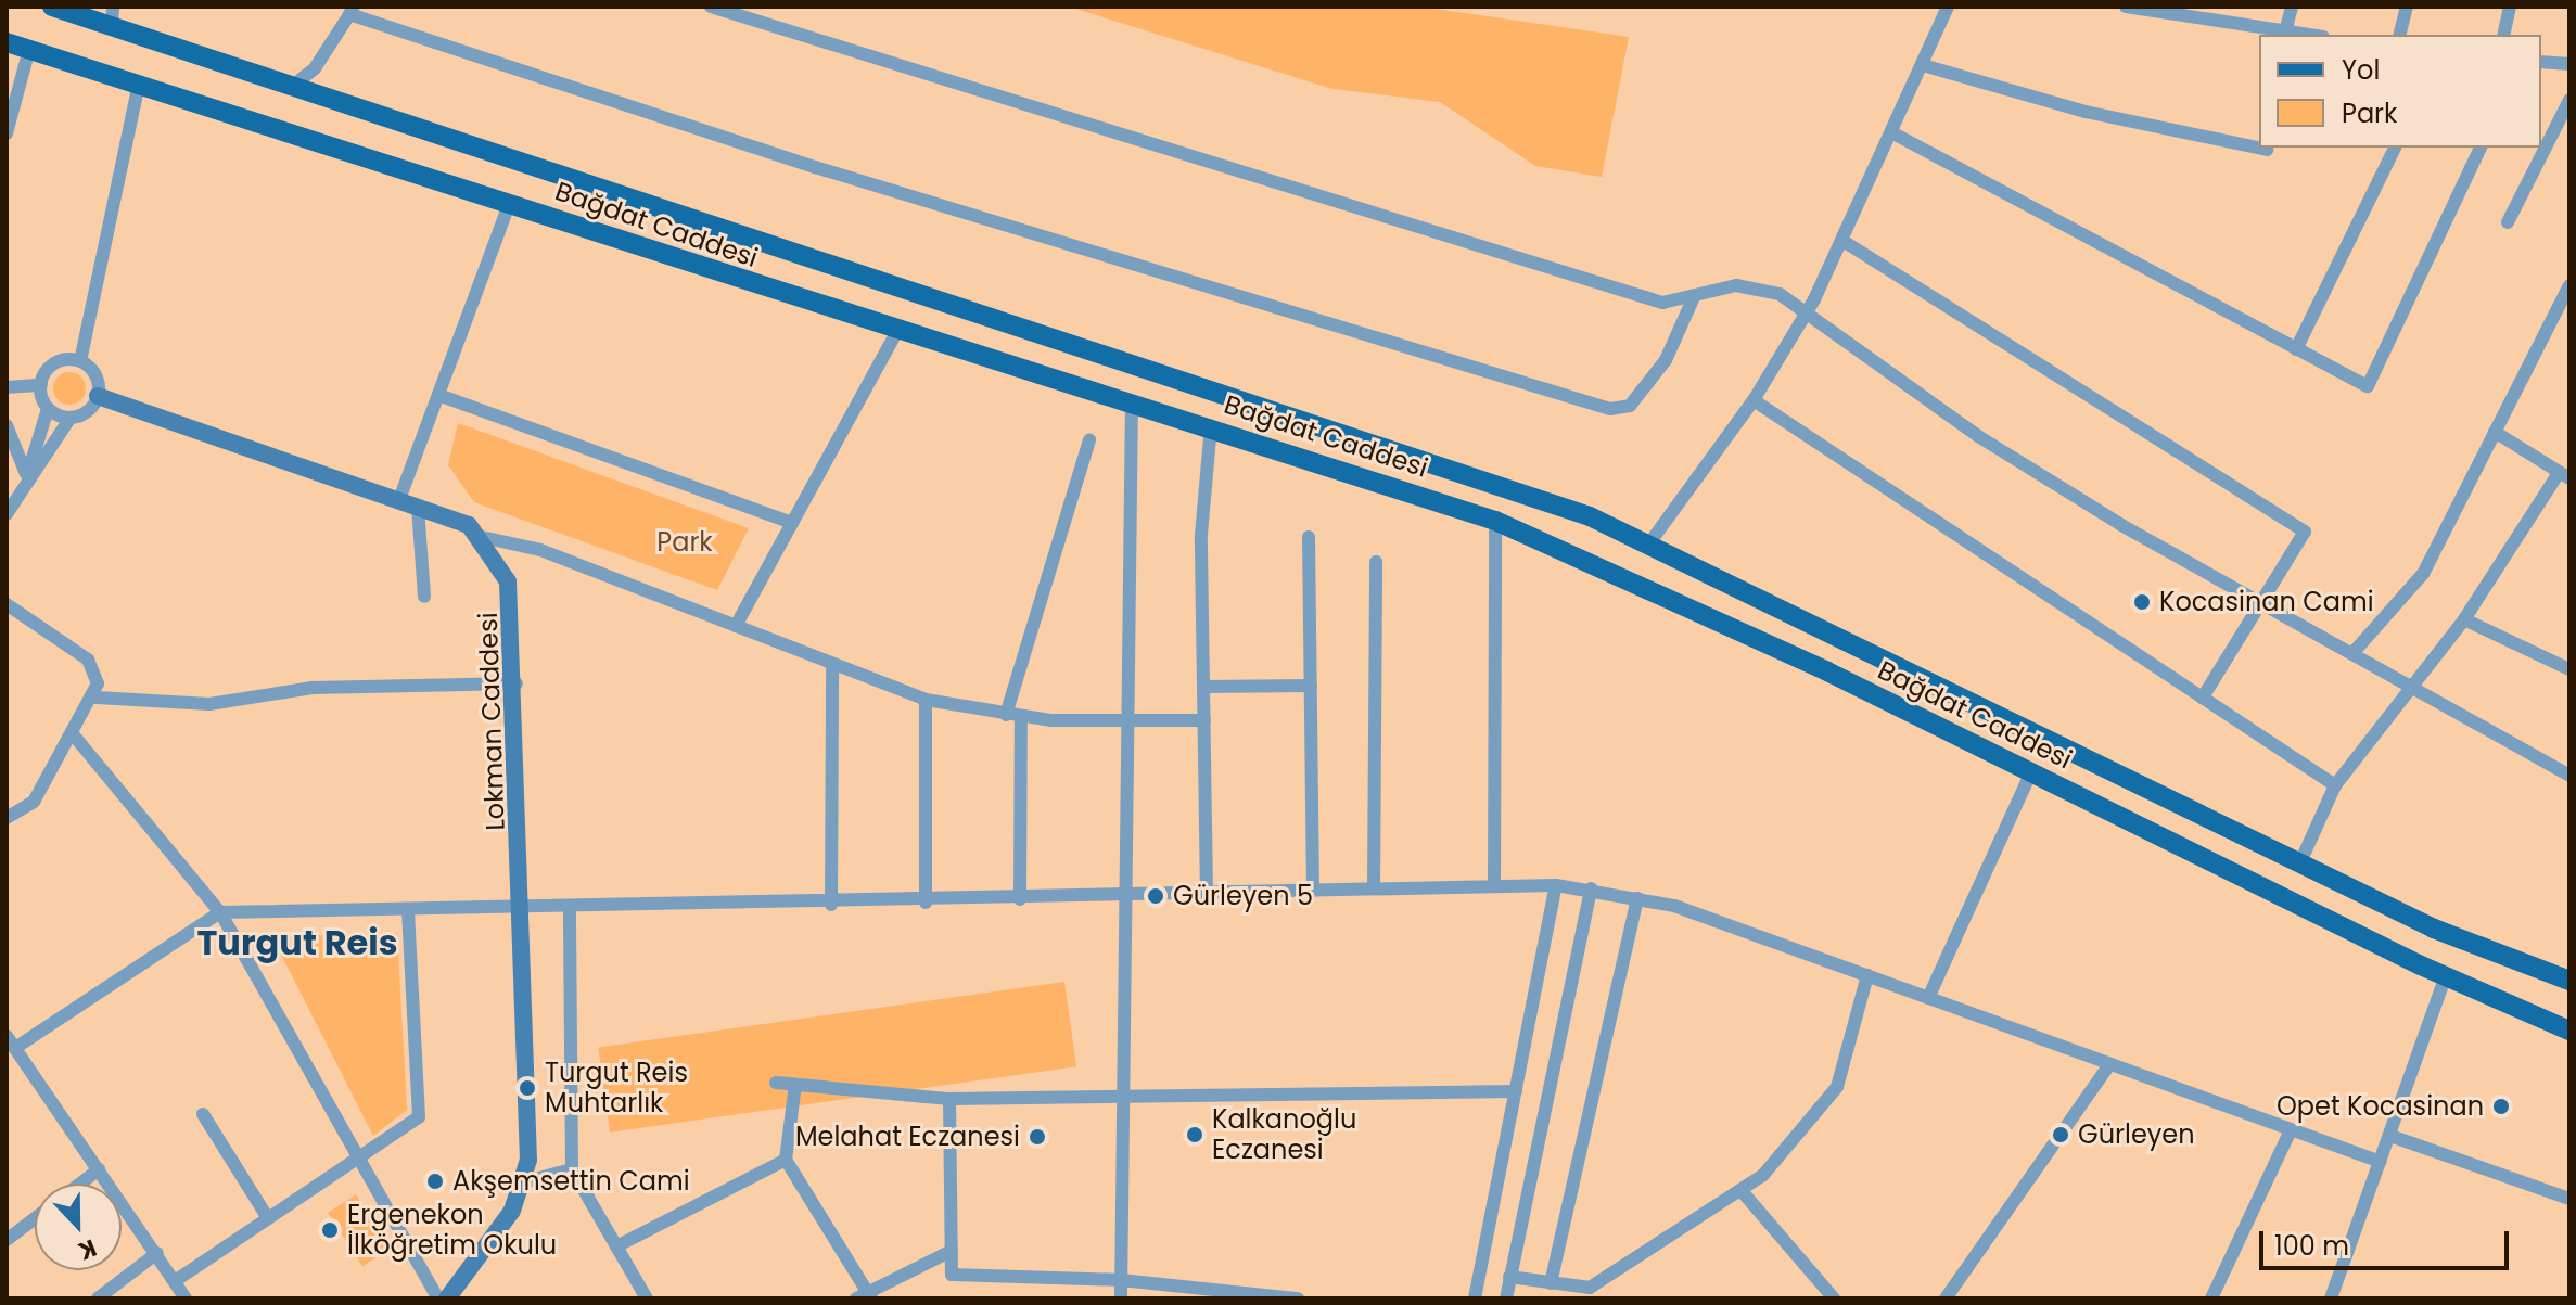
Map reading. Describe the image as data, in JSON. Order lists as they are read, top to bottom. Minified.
{"streets":{"main road":["Bağdat Caddesi"],"street":["Lokman Caddesi"]},"districts":["Turgut Reis"],"parks":["Park"],"places":["Kocasinan Cami","Gürleyen 5","Turgut Reis Muhtarlık","Opet Kocasinan","Kalkanoğlu Eczanesi","Gürleyen","Melahat Eczanesi","Akşemsettin Cami","Ergenekon İlköğretim Okulu"],"legend":["Yol","Park"],"scale_bar":"100 m","north":"bottom"}
